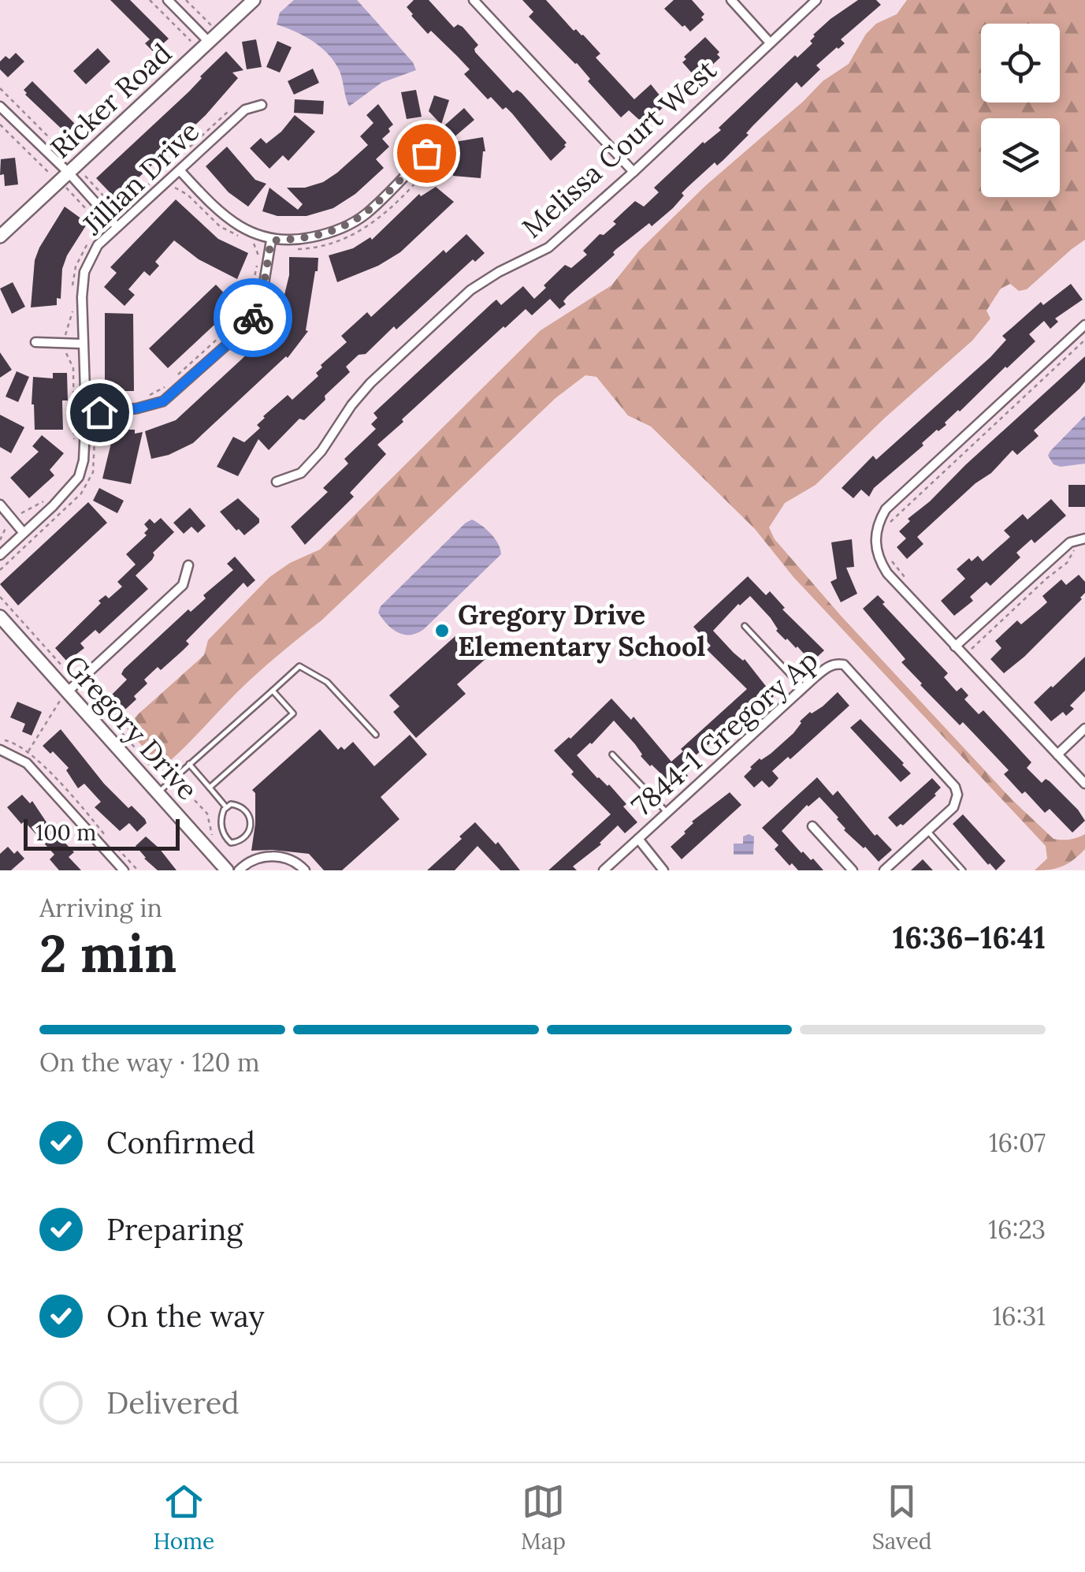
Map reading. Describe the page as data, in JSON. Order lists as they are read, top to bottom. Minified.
{"streets":{"street":["Ricker Road","Melissa Court West","Jillian Drive","Gregory Drive","7844-1 Gregory Ap"]},"places":["Gregory Drive Elementary School"],"scale_bar":"100 m","page":{"scale":"100 m","heading":["2 min","Arriving in","16:36–16:41"],"bar":"On the way · 120 m","list":[["Confirmed","16:07"],["Preparing","16:23"],["On the way","16:31"],"Delivered"],"tabs":["Home","Map","Saved"]}}
